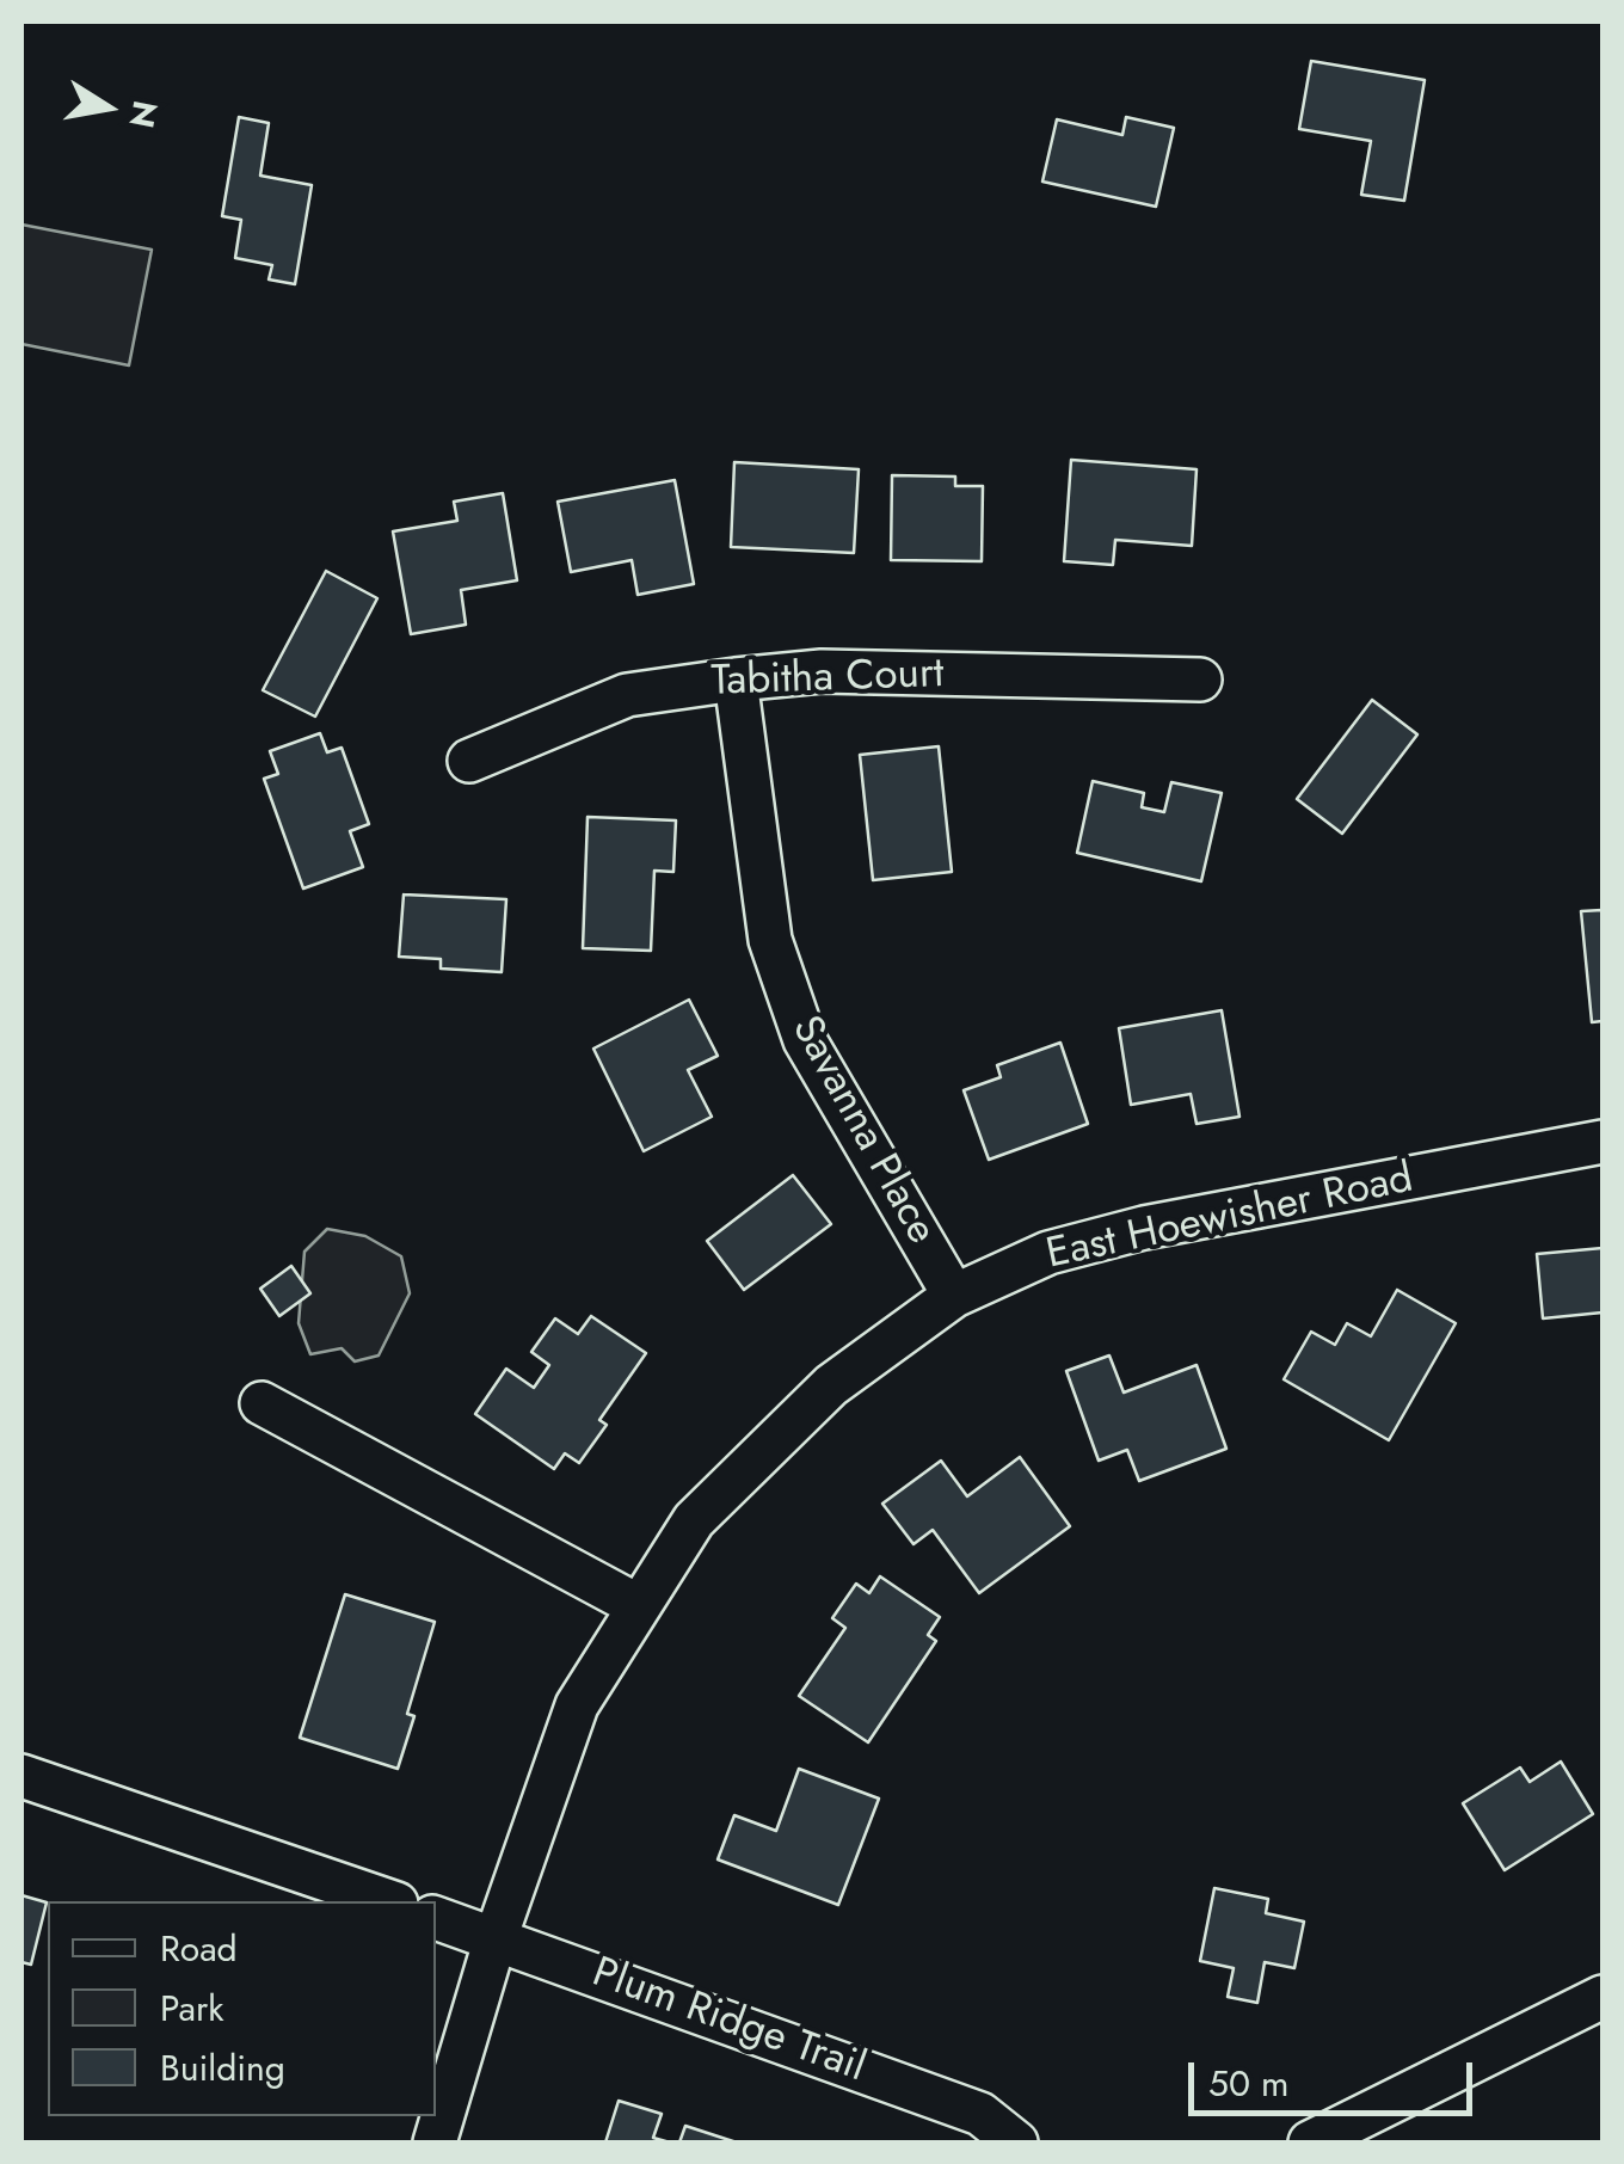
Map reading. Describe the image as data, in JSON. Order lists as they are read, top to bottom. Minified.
{"streets":{"street":["Tabitha Court","Savanna Place","East Hoewisher Road","Plum Ridge Trail"]},"crossings":[["Tabitha Court","Savanna Place"],["Savanna Place","East Hoewisher Road"],["East Hoewisher Road","Plum Ridge Trail"]],"legend":["Road","Park","Building"],"scale_bar":"50 m","north":"right"}
